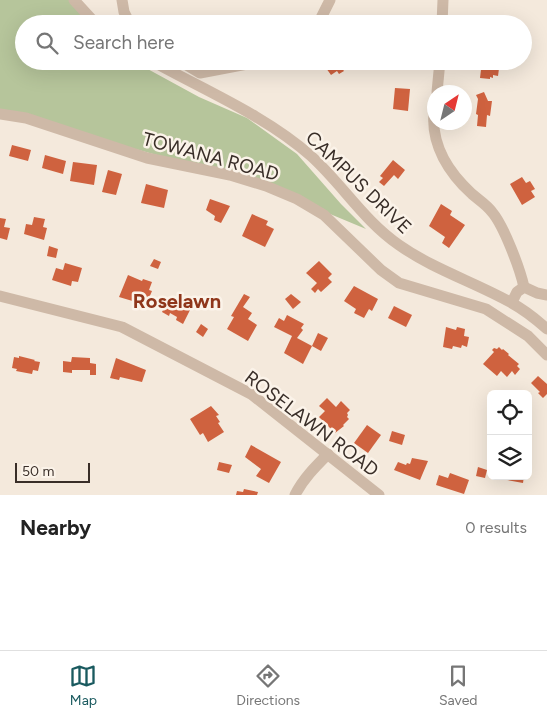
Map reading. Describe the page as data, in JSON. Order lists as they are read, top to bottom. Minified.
{"streets":{"street":["TOWANA ROAD","CAMPUS DRIVE","ROSELAWN ROAD"]},"districts":["Roselawn"],"scale_bar":"50 m","north":"top right","page":{"search":"Search here","scale":"50 m","heading":["Nearby","0 results"],"nav":["Map","Directions","Saved"]}}
